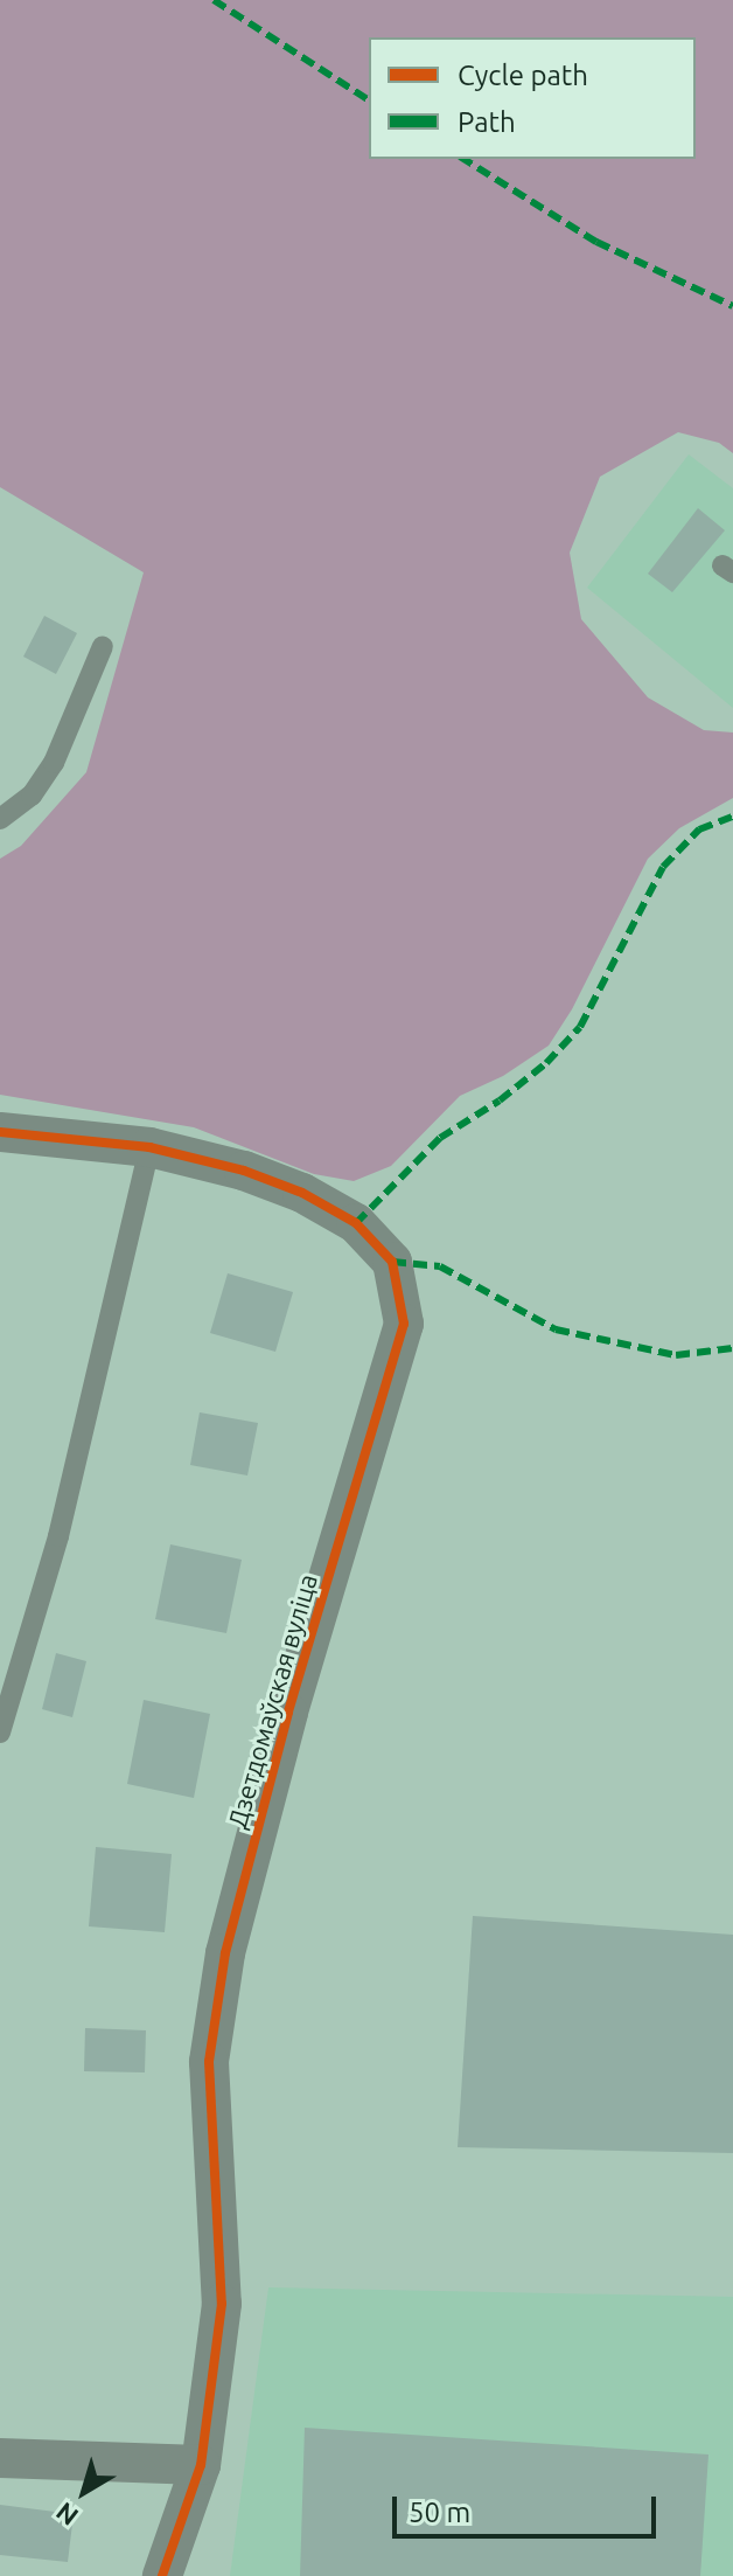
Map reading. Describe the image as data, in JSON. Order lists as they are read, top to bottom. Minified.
{"streets":{"street":["Дзетдомаўская вуліца"]},"legend":["Cycle path","Path"],"scale_bar":"50 m","north":"bottom left"}
